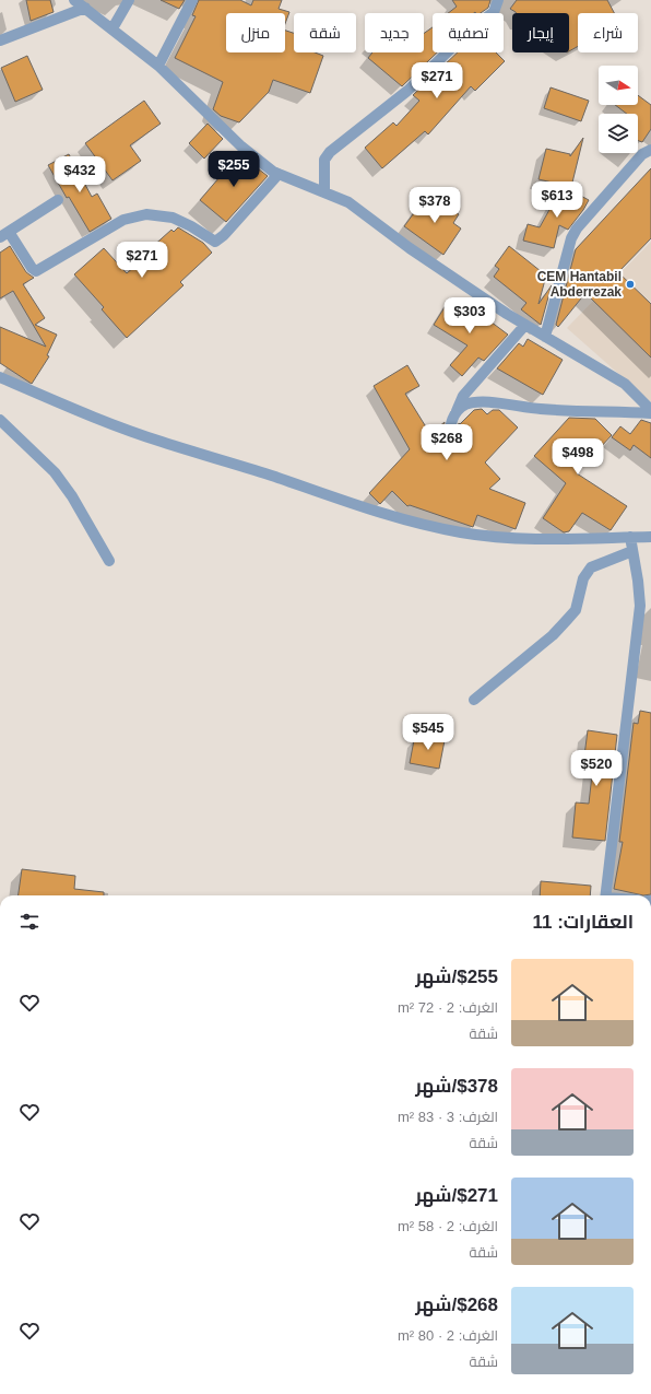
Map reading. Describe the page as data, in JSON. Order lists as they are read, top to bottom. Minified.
{"places":["CEM Hantabil Abderrezak"],"north":"right","page":{"chip":["شراء","إيجار","تصفية","جديد","شقة","منزل"],"price":["$271","$255","$432","$613","$378","$271","$303","$268","$498","$545","$520"],"heading":"العقارات: 11","list":[{"name":"$255/شهر","note":"الغرف: 2 · 72 m² · شقة"},{"name":"$378/شهر","note":"الغرف: 3 · 83 m² · شقة"},{"name":"$271/شهر","note":"الغرف: 2 · 58 m² · شقة"},{"name":"$268/شهر","note":"الغرف: 2 · 80 m² · شقة"}]}}
